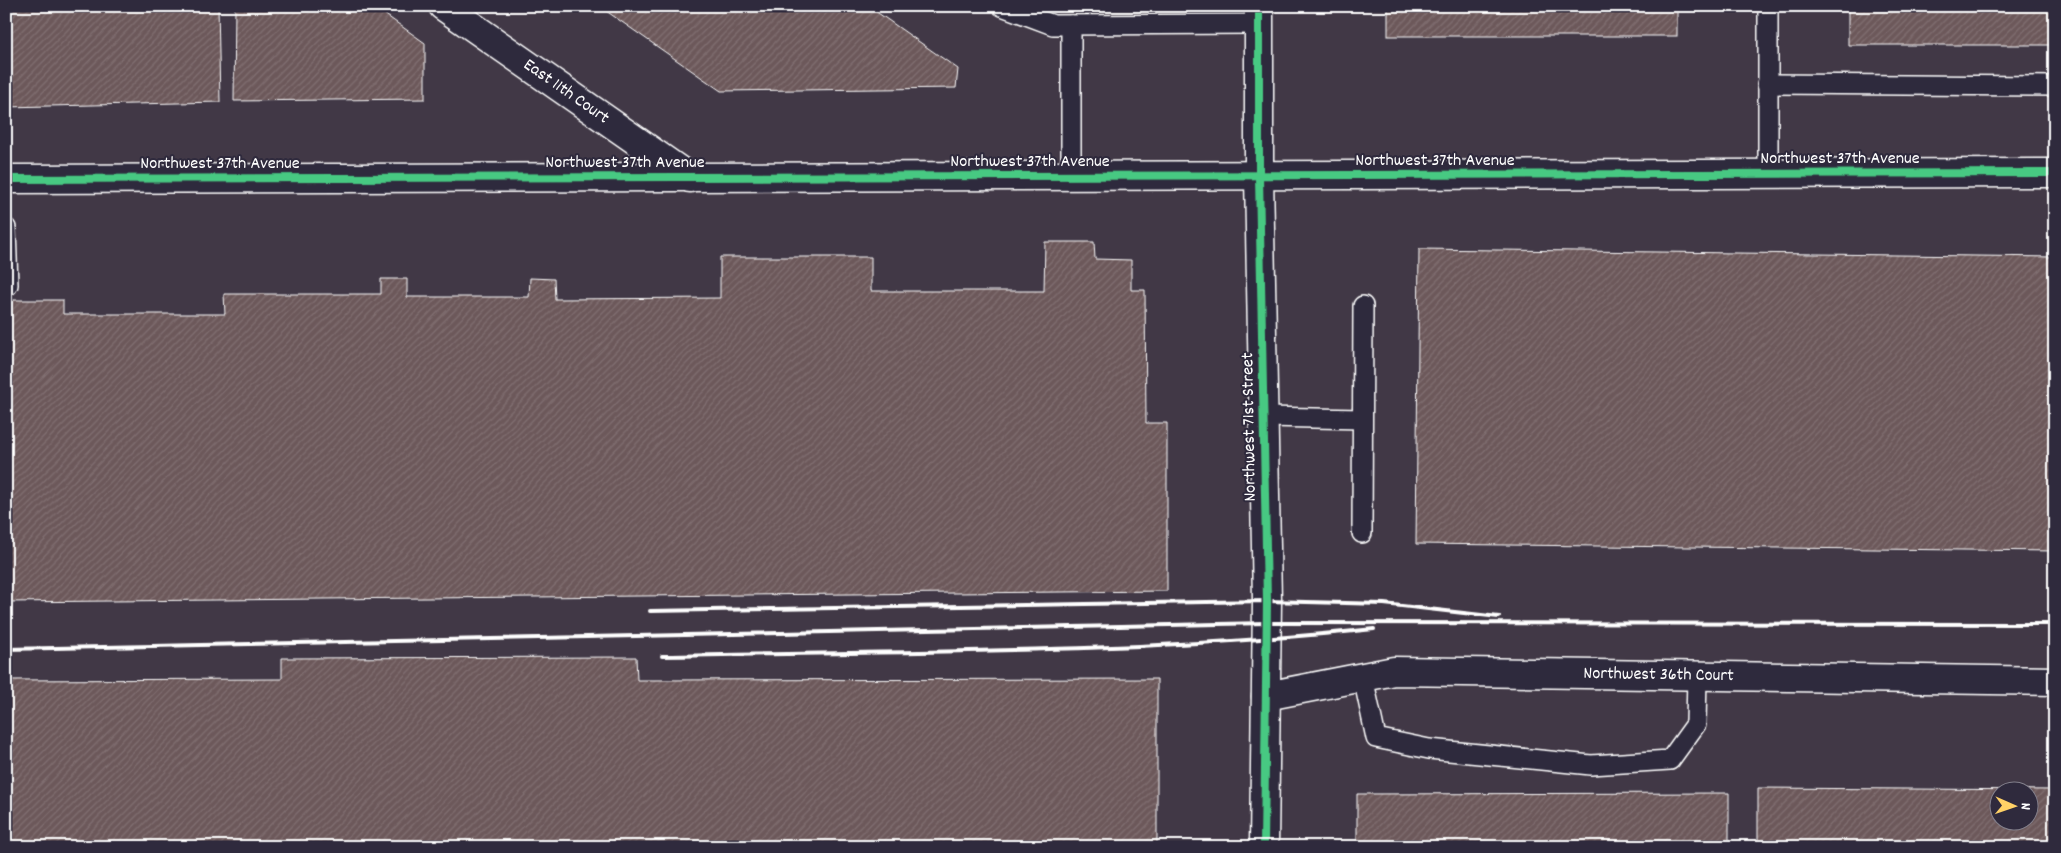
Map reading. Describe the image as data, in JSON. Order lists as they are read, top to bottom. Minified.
{"streets":{"street":["East 11th Court","Northwest 37th Avenue","Northwest 71st Street","Northwest 36th Court"]},"crossings":[["East 11th Court","Northwest 37th Avenue"],["Northwest 37th Avenue","Northwest 71st Street"],["Northwest 71st Street","Northwest 36th Court"]],"north":"right"}
